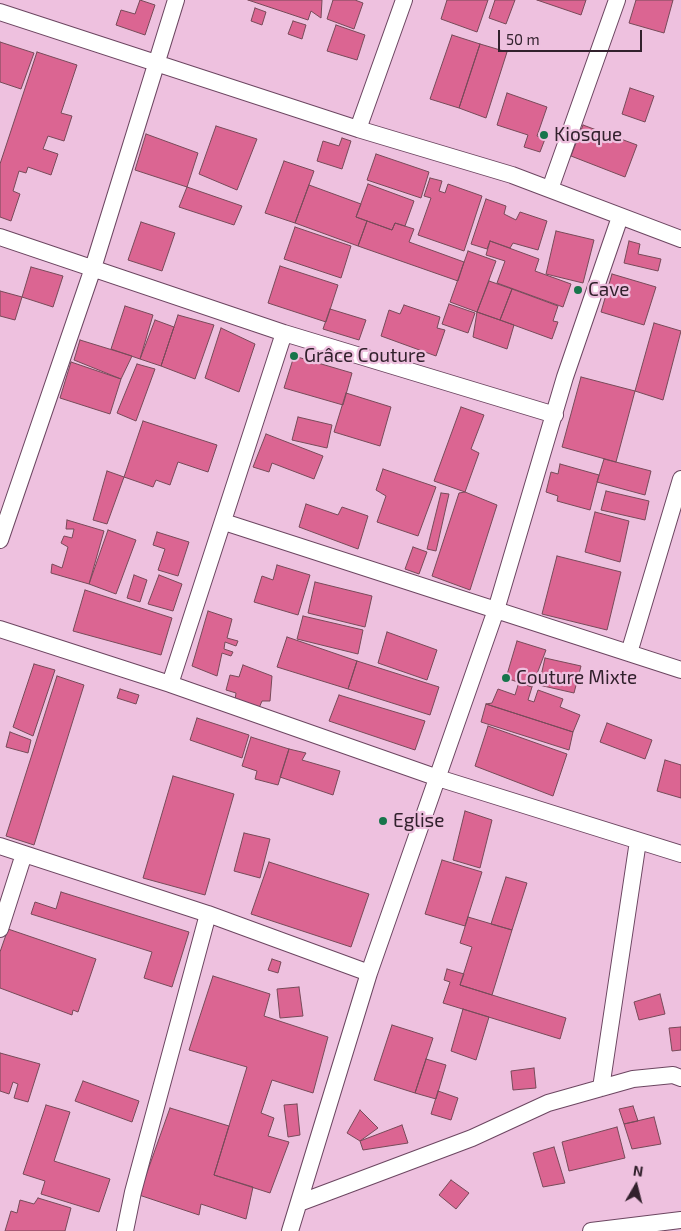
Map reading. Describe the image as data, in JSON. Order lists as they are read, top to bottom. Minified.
{"places":["Kiosque","Cave","Grâce Couture","Couture Mixte","Eglise"],"scale_bar":"50 m","north":"top"}
